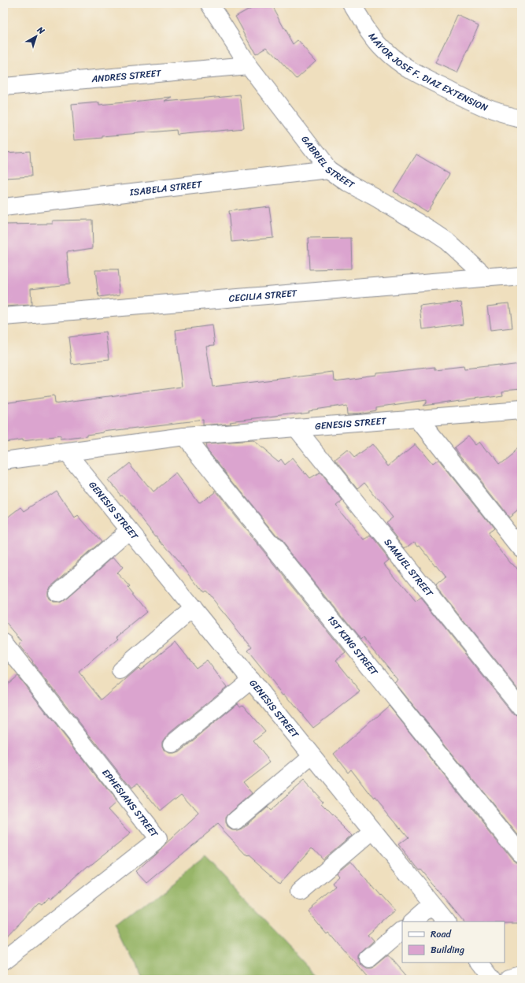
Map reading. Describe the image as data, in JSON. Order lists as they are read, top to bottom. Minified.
{"streets":{"street":["MAYOR JOSE F. DIAZ EXTENSION","ANDRES STREET","GABRIEL STREET","ISABELA STREET","CECILIA STREET","GENESIS STREET","SAMUEL STREET","1ST KING STREET","EPHESIANS STREET"]},"crossings":[["ANDRES STREET","GABRIEL STREET"],["GABRIEL STREET","ISABELA STREET"],["GABRIEL STREET","CECILIA STREET"],["GENESIS STREET","SAMUEL STREET"],["GENESIS STREET","1ST KING STREET"]],"legend":["Road","Building"],"north":"top right"}
